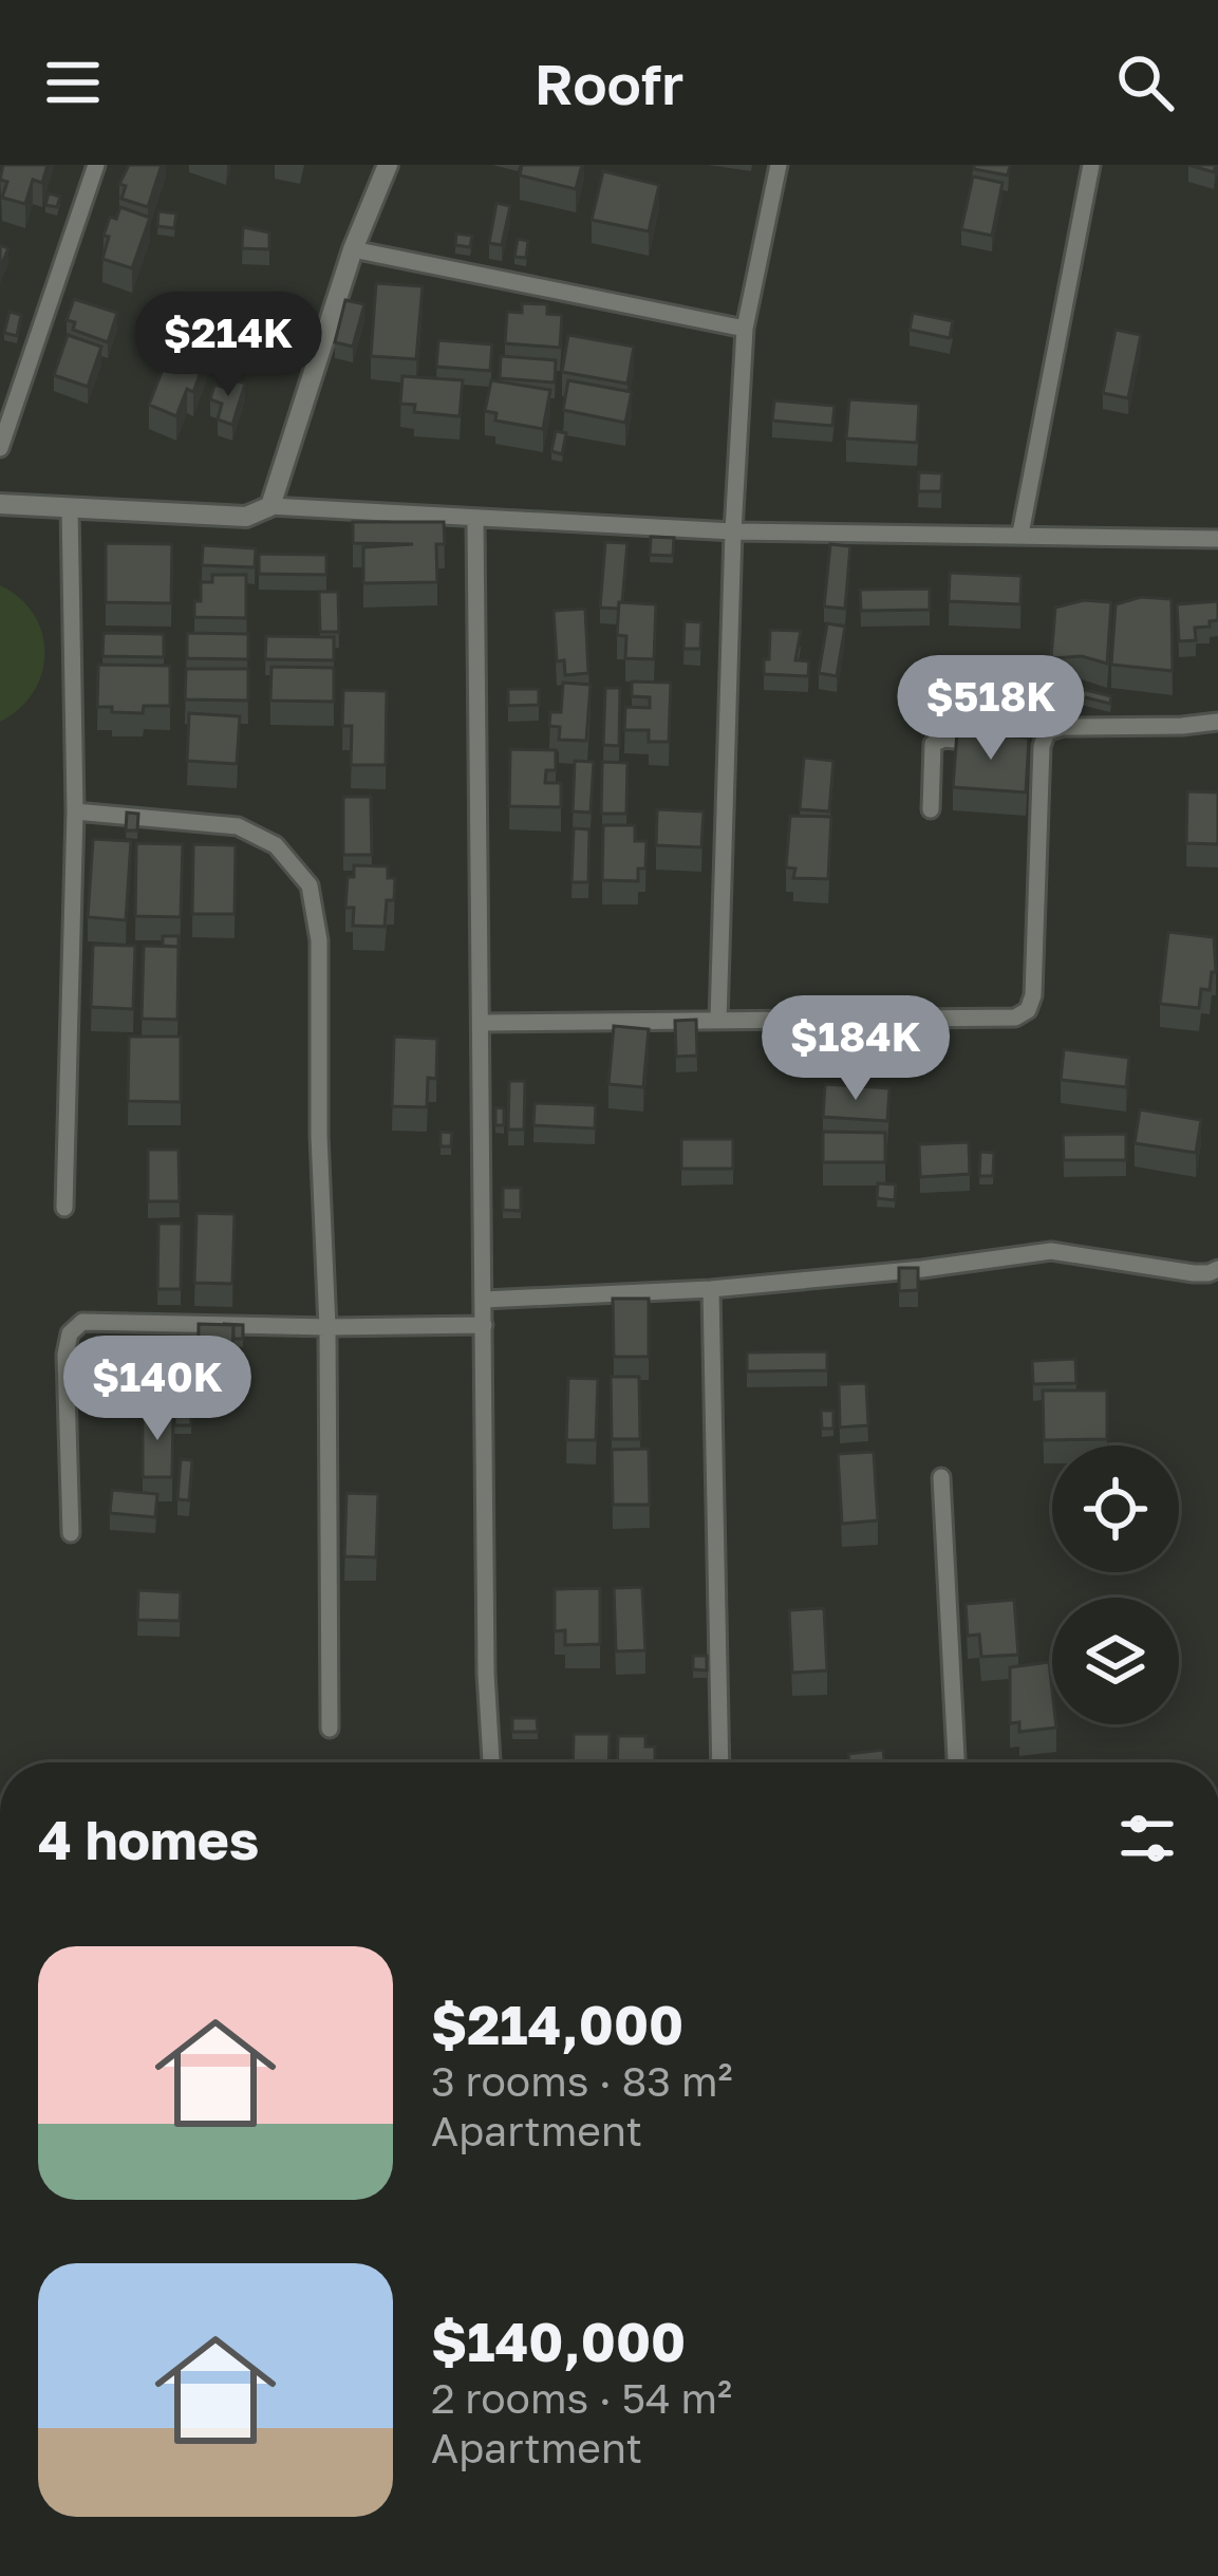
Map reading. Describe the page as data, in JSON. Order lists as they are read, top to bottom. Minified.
{"page":{"header":"Roofr","price":["$214K","$518K","$184K","$140K"],"heading":"4 homes","list":[{"name":"$214,000","note":"3 rooms · 83 m² · Apartment"},{"name":"$140,000","note":"2 rooms · 54 m² · Apartment"}]}}
